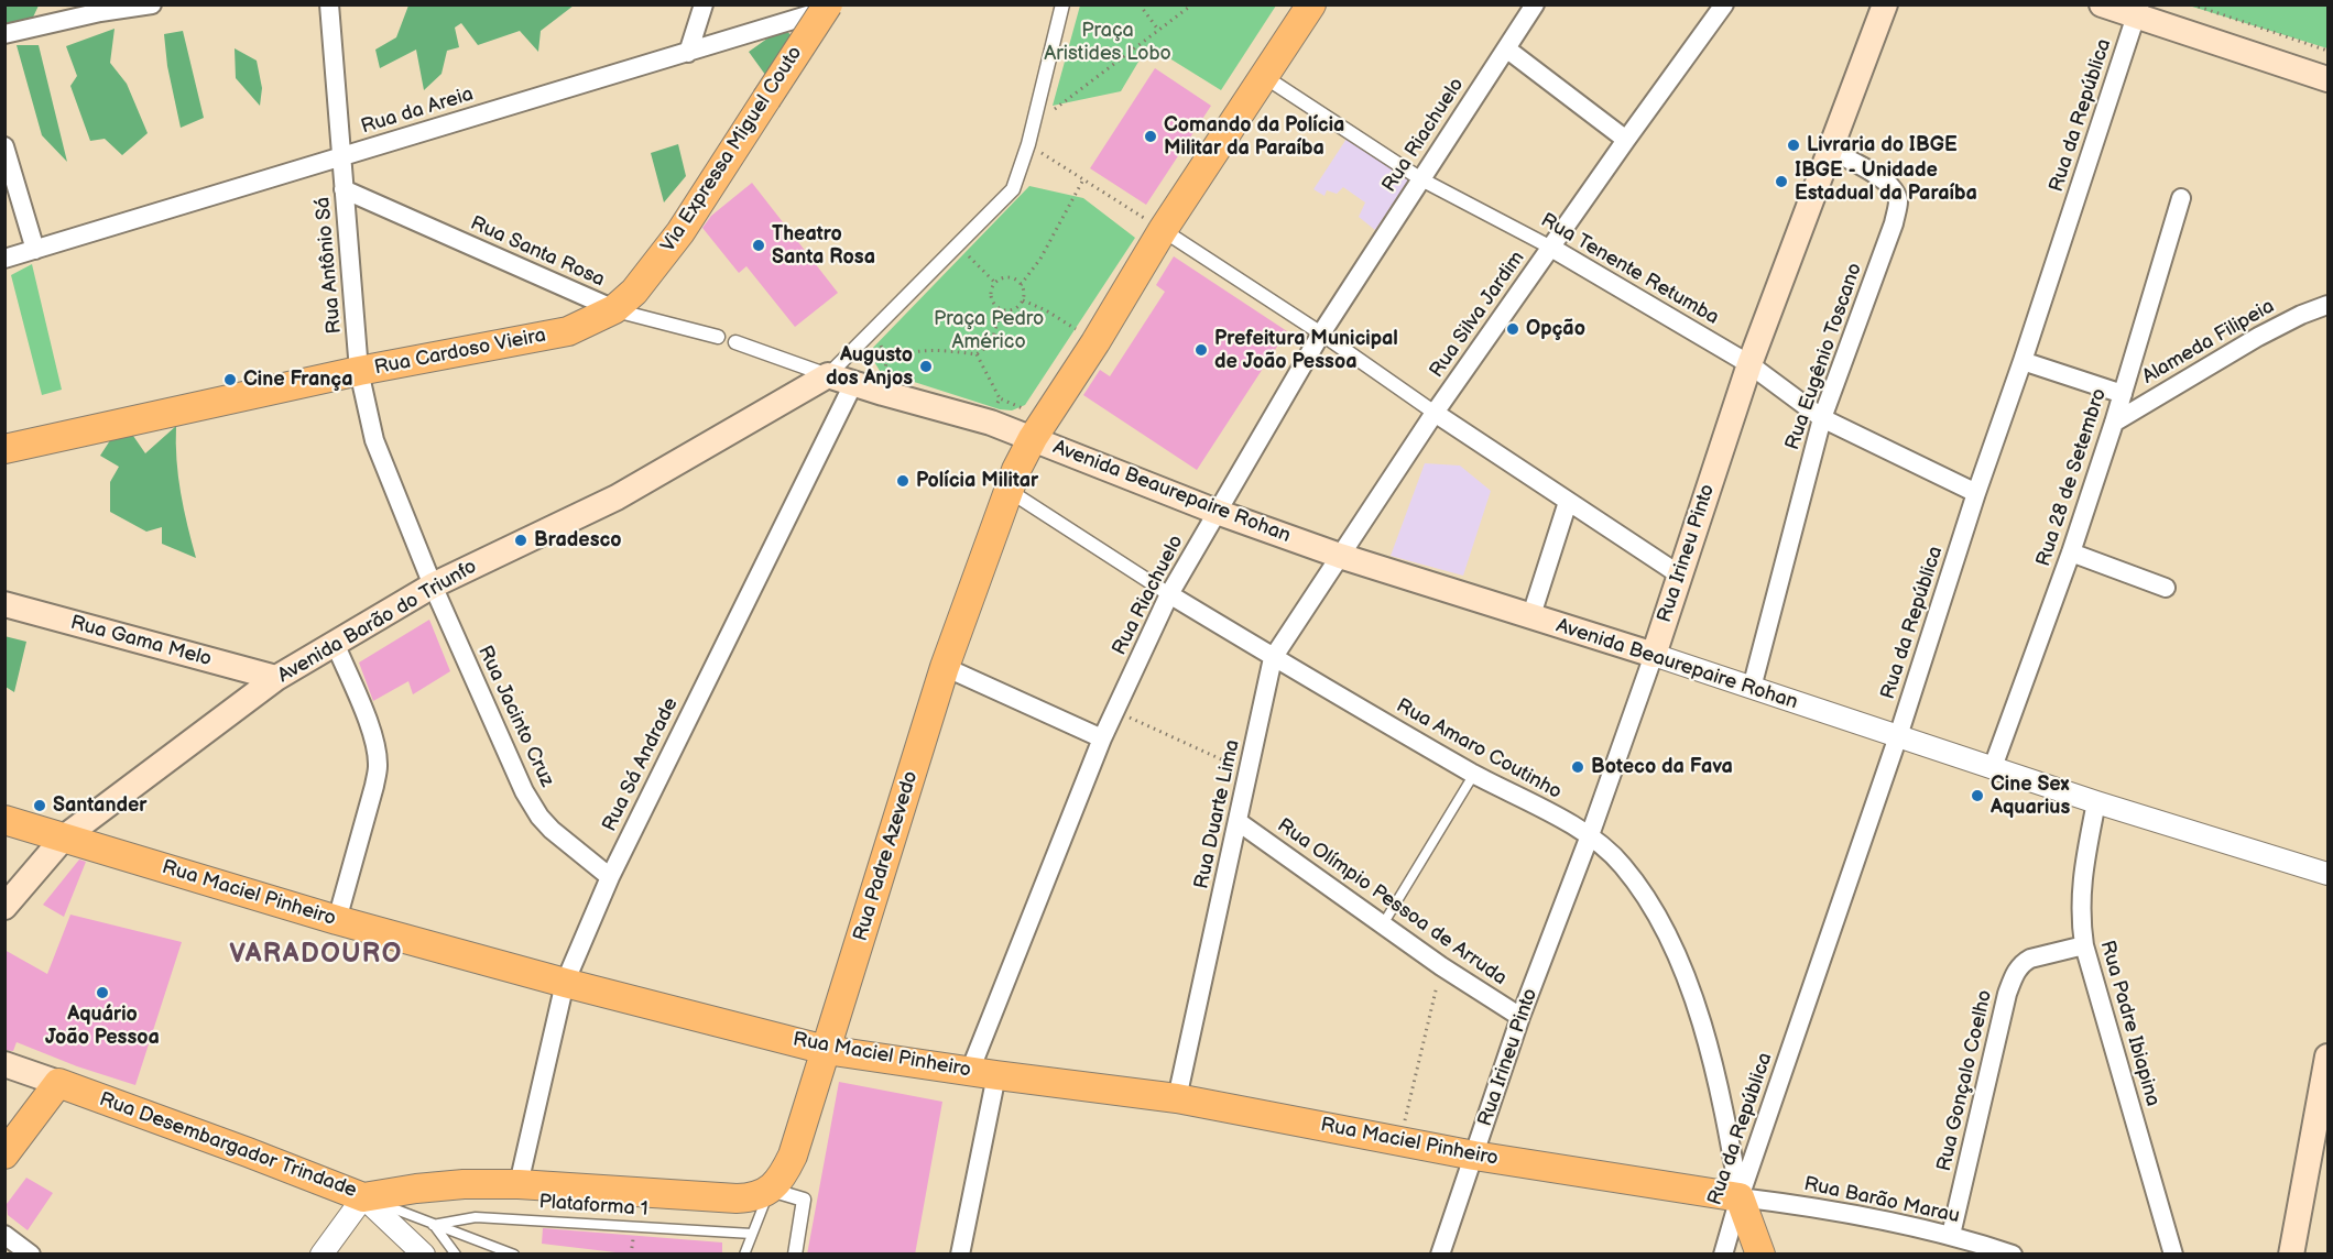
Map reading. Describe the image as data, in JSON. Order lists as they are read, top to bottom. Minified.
{"streets":{"main road":["Via Expressa Miguel Couto","Rua Cardoso Vieira","Avenida Beaurepaire Rohan","Rua Irineu Pinto","Avenida Barão do Triunfo","Rua Gama Melo","Rua Padre Azevedo","Rua Maciel Pinheiro","Rua Desembargador Trindade"],"street":["Rua da Areia","Rua da República","Rua Riachuelo","Rua Santa Rosa","Rua Antônio Sá","Rua Tenente Retumba","Rua Silva Jardim","Alameda Filipeia","Rua Eugênio Toscano","Rua 28 de Setembro","Rua Jacinto Cruz","Rua Amaro Coutinho","Rua Sá Andrade","Rua Duarte Lima","Rua Olímpio Pessoa de Arruda","Rua Padre Ibiapina","Rua Gonçalo Coelho","Rua Barão Marau"],"lane":["Plataforma 1"]},"crossings":[["Rua da Areia","Rua Antônio Sá"],["Rua da República","Rua Tenente Retumba"],["Rua da República","Alameda Filipeia"],["Rua da República","Avenida Beaurepaire Rohan"],["Rua da República","Rua Amaro Coutinho"],["Rua da República","Rua Maciel Pinheiro"],["Rua da República","Rua Barão Marau"],["Rua Riachuelo","Rua Tenente Retumba"],["Rua Riachuelo","Avenida Beaurepaire Rohan"],["Rua Riachuelo","Rua Amaro Coutinho"],["Rua Riachuelo","Rua Maciel Pinheiro"],["Via Expressa Miguel Couto","Rua Santa Rosa"],["Via Expressa Miguel Couto","Rua Cardoso Vieira"],["Rua Santa Rosa","Rua Antônio Sá"],["Rua Santa Rosa","Rua Cardoso Vieira"],["Rua Antônio Sá","Rua Cardoso Vieira"],["Rua Antônio Sá","Avenida Barão do Triunfo"],["Rua Antônio Sá","Rua Jacinto Cruz"],["Rua Tenente Retumba","Rua Silva Jardim"],["Rua Tenente Retumba","Rua Eugênio Toscano"],["Rua Tenente Retumba","Rua Irineu Pinto"],["Rua Silva Jardim","Avenida Beaurepaire Rohan"],["Rua Silva Jardim","Rua Duarte Lima"],["Alameda Filipeia","Rua 28 de Setembro"],["Rua Eugênio Toscano","Avenida Beaurepaire Rohan"],["Rua Eugênio Toscano","Rua Irineu Pinto"],["Rua 28 de Setembro","Avenida Beaurepaire Rohan"],["Avenida Beaurepaire Rohan","Rua Irineu Pinto"],["Avenida Beaurepaire Rohan","Rua Duarte Lima"],["Avenida Beaurepaire Rohan","Rua Padre Azevedo"],["Avenida Beaurepaire Rohan","Rua Padre Ibiapina"],["Rua Irineu Pinto","Rua Amaro Coutinho"],["Rua Irineu Pinto","Rua Maciel Pinheiro"],["Rua Irineu Pinto","Rua Olímpio Pessoa de Arruda"],["Avenida Barão do Triunfo","Rua Gama Melo"],["Avenida Barão do Triunfo","Rua Jacinto Cruz"],["Avenida Barão do Triunfo","Rua Maciel Pinheiro"],["Rua Jacinto Cruz","Rua Sá Andrade"],["Rua Amaro Coutinho","Rua Duarte Lima"],["Rua Amaro Coutinho","Rua Padre Azevedo"],["Rua Amaro Coutinho","Rua Maciel Pinheiro"],["Rua Amaro Coutinho","Rua Barão Marau"],["Rua Sá Andrade","Rua Maciel Pinheiro"],["Rua Sá Andrade","Rua Desembargador Trindade"],["Rua Duarte Lima","Rua Maciel Pinheiro"],["Rua Duarte Lima","Rua Olímpio Pessoa de Arruda"],["Rua Padre Azevedo","Rua Maciel Pinheiro"],["Rua Padre Azevedo","Rua Desembargador Trindade"],["Rua Maciel Pinheiro","Rua Barão Marau"],["Rua Padre Ibiapina","Rua Gonçalo Coelho"],["Rua Gonçalo Coelho","Rua Barão Marau"]],"districts":["VARADOURO"],"parks":["Praça Aristides Lobo","Praça Pedro Américo"],"places":["Comando da Polícia Militar da Paraíba","Livraria do IBGE","IBGE - Unidade Estadual da Paraíba","Theatro Santa Rosa","Opção","Prefeitura Municipal de João Pessoa","Augusto dos Anjos","Cine França","Polícia Militar","Bradesco","Boteco da Fava","Cine Sex Aquarius","Santander","Aquário João Pessoa"]}
